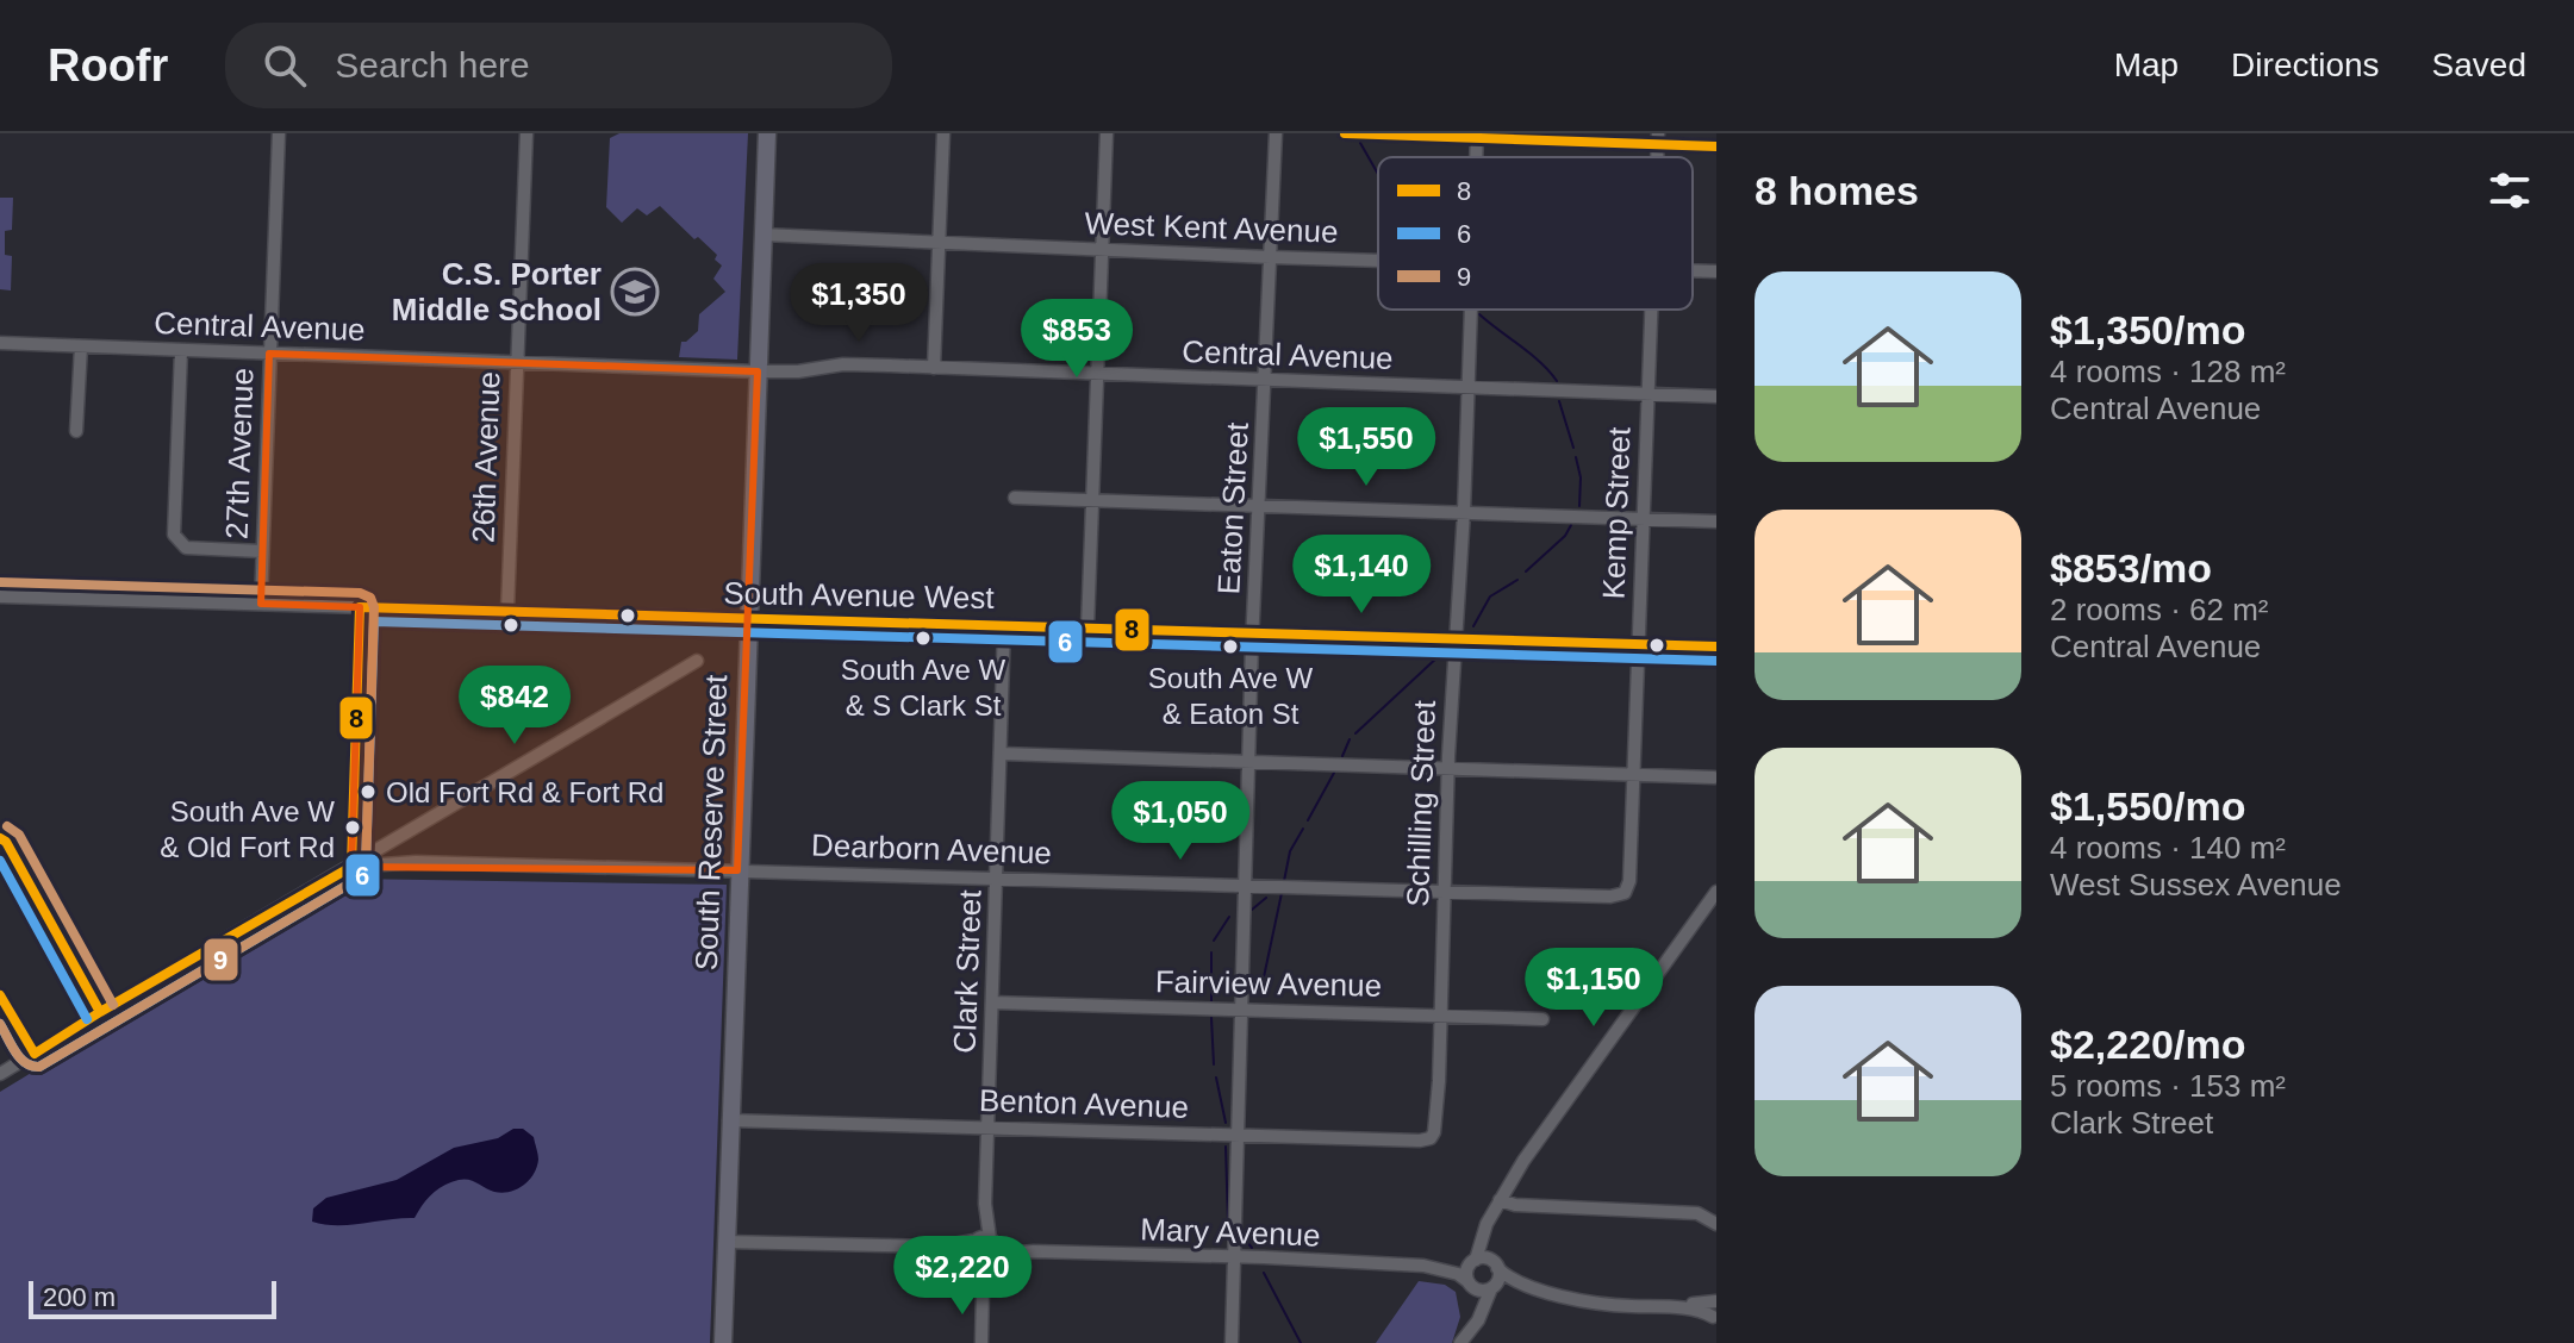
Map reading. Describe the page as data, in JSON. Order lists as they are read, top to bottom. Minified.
{"streets":{"highway":["South Reserve Street"],"street":["West Kent Avenue","Central Avenue","27th Avenue","26th Avenue","Eaton Street","Kemp Street","South Avenue West","Schilling Street","Dearborn Avenue","Clark Street","Fairview Avenue","Benton Avenue","Mary Avenue"]},"crossings":[["West Kent Avenue","Eaton Street"],["West Kent Avenue","South Reserve Street"],["Central Avenue","27th Avenue"],["Central Avenue","26th Avenue"],["Central Avenue","Eaton Street"],["Central Avenue","Kemp Street"],["Central Avenue","Schilling Street"],["Central Avenue","South Reserve Street"],["27th Avenue","South Avenue West"],["26th Avenue","South Avenue West"],["Eaton Street","South Avenue West"],["Eaton Street","Dearborn Avenue"],["Eaton Street","Fairview Avenue"],["Eaton Street","Benton Avenue"],["Eaton Street","Mary Avenue"],["Kemp Street","South Avenue West"],["Kemp Street","Dearborn Avenue"],["South Avenue West","Schilling Street"],["South Avenue West","South Reserve Street"],["South Avenue West","Clark Street"],["Schilling Street","Dearborn Avenue"],["Schilling Street","Fairview Avenue"],["Schilling Street","Benton Avenue"],["South Reserve Street","Dearborn Avenue"],["South Reserve Street","Benton Avenue"],["South Reserve Street","Mary Avenue"],["Dearborn Avenue","Clark Street"],["Clark Street","Fairview Avenue"],["Clark Street","Benton Avenue"],["Clark Street","Mary Avenue"]],"places":{"school or university":["C.S. Porter Middle School"],"other":["South Ave W & S Clark St","South Ave W & Eaton St","Old Fort Rd & Fort Rd","South Ave W & Old Fort Rd"]},"lines":["transit line 8","transit line 9","transit line 6"],"legend":["8","6","9"],"scale_bar":"200 m","page":{"header":"Roofr","search":"Search here","nav":["Map","Directions","Saved"],"heading":"8 homes","list":[{"name":"$1,350/mo","note":"4 rooms · 128 m² · Central Avenue"},{"name":"$853/mo","note":"2 rooms · 62 m² · Central Avenue"},{"name":"$1,550/mo","note":"4 rooms · 140 m² · West Sussex Avenue"},{"name":"$2,220/mo","note":"5 rooms · 153 m² · Clark Street"}],"price":["$1,350","$853","$1,550","$1,140","$842","$1,050","$1,150","$2,220"],"scale":"200 m"}}
